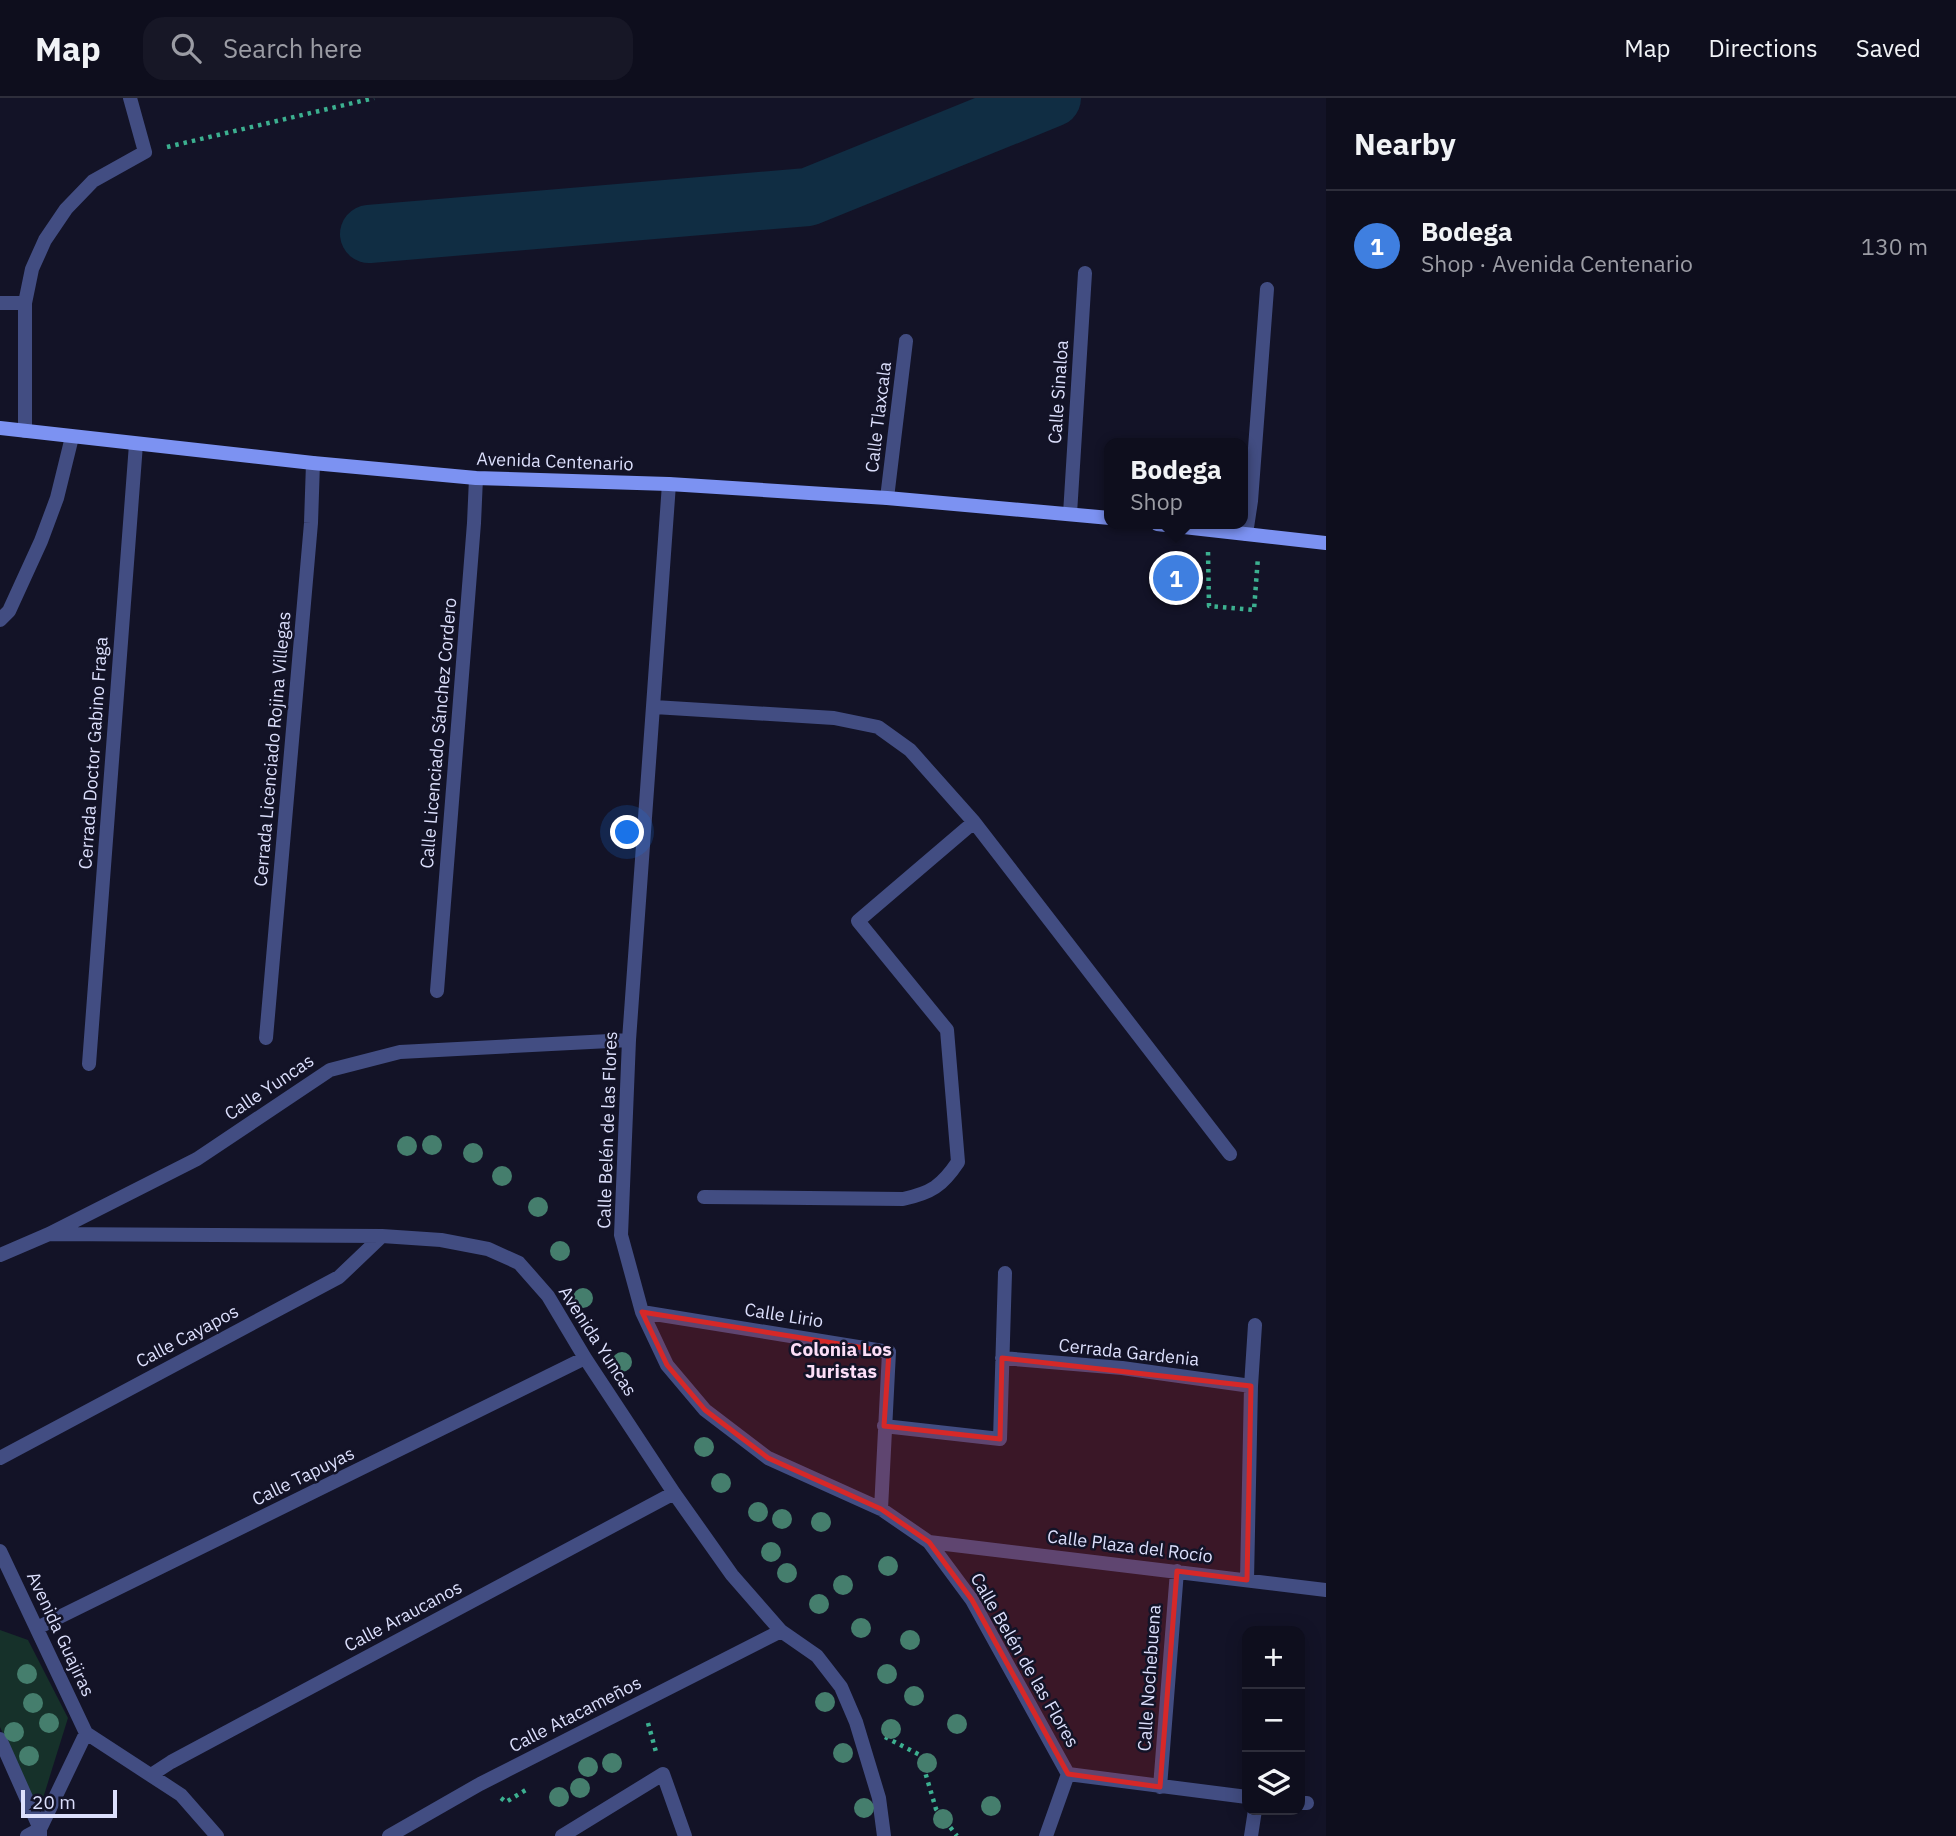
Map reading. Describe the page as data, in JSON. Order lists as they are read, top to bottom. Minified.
{"streets":{"main road":["Avenida Centenario"],"street":["Calle Sinaloa","Calle Tlaxcala","Calle Licenciado Sánchez Cordero","Cerrada Licenciado Rojina Villegas","Cerrada Doctor Gabino Fraga","Calle Yuncas","Calle Belén de las Flores","Calle Lirio","Calle Cayapos","Avenida Yuncas","Cerrada Gardenia","Calle Tapuyas","Calle Plaza del Rocío","Calle Araucanos","Avenida Guajiras","Calle Nochebuena","Calle Atacameños"]},"crossings":[["Calle Sinaloa","Avenida Centenario"],["Calle Tlaxcala","Avenida Centenario"],["Avenida Centenario","Calle Licenciado Sánchez Cordero"],["Avenida Centenario","Cerrada Licenciado Rojina Villegas"],["Avenida Centenario","Cerrada Doctor Gabino Fraga"],["Avenida Centenario","Calle Belén de las Flores"],["Calle Yuncas","Calle Belén de las Flores"],["Calle Yuncas","Avenida Yuncas"],["Calle Belén de las Flores","Calle Lirio"],["Calle Belén de las Flores","Calle Plaza del Rocío"],["Calle Cayapos","Avenida Yuncas"],["Avenida Yuncas","Calle Tapuyas"],["Avenida Yuncas","Calle Araucanos"],["Avenida Yuncas","Calle Atacameños"],["Calle Tapuyas","Avenida Guajiras"],["Calle Plaza del Rocío","Calle Nochebuena"]],"districts":["Colonia Los Juristas"],"scale_bar":"20 m","page":{"header":"Map","search":"Search here","nav":["Map","Directions","Saved"],"heading":"Nearby","list":[{"mark":"1","name":"Bodega","note":"Shop · Avenida Centenario","value":"130 m"}],"popup":["Bodega","Shop"],"pins":"1","map_buttons":["+","−"],"scale":"20 m"}}
